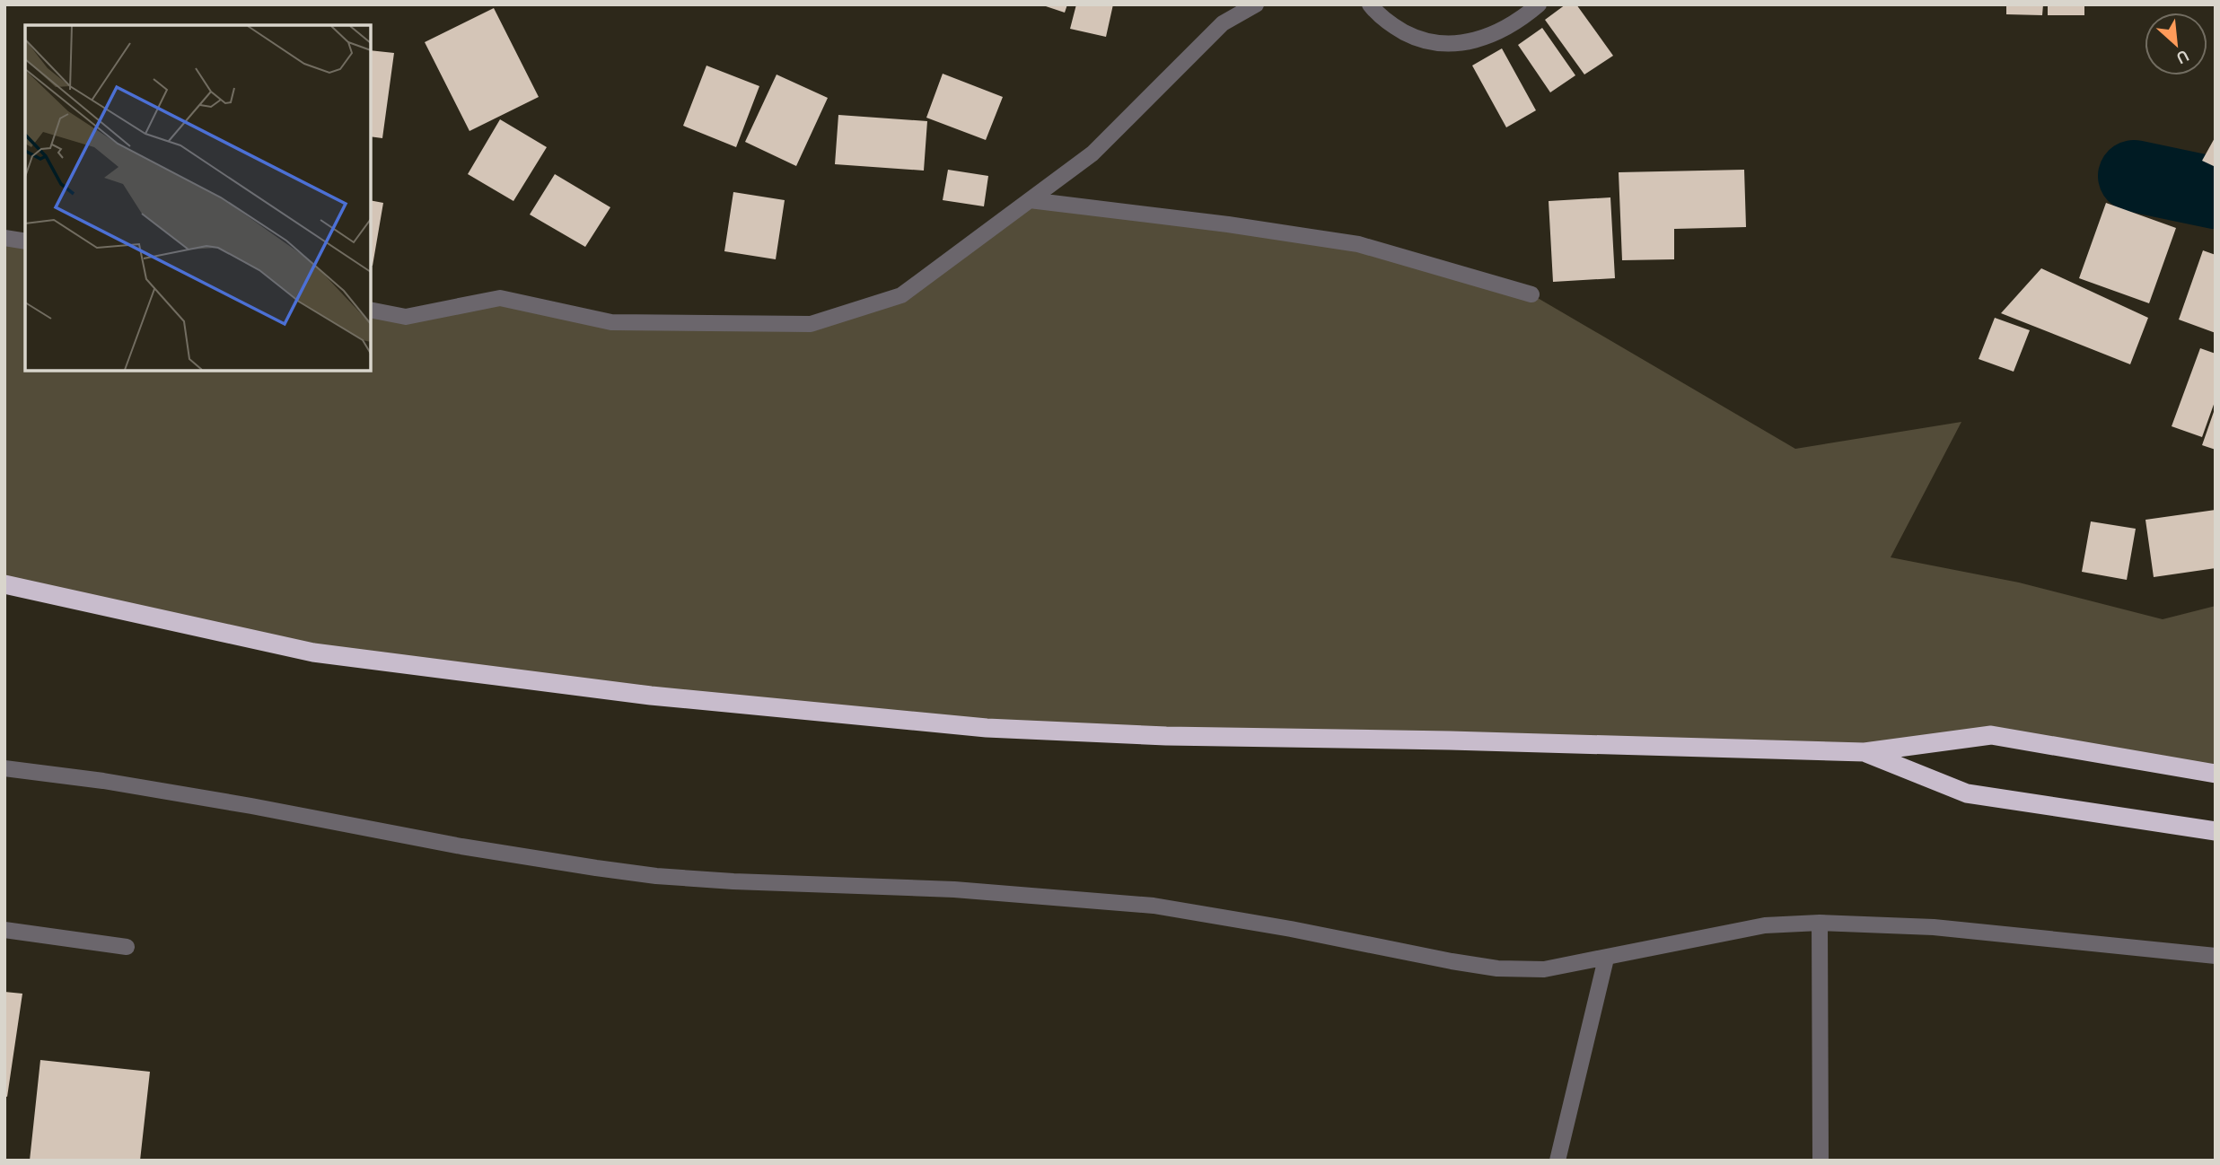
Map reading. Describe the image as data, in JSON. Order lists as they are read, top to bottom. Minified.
{"north":"bottom right"}
